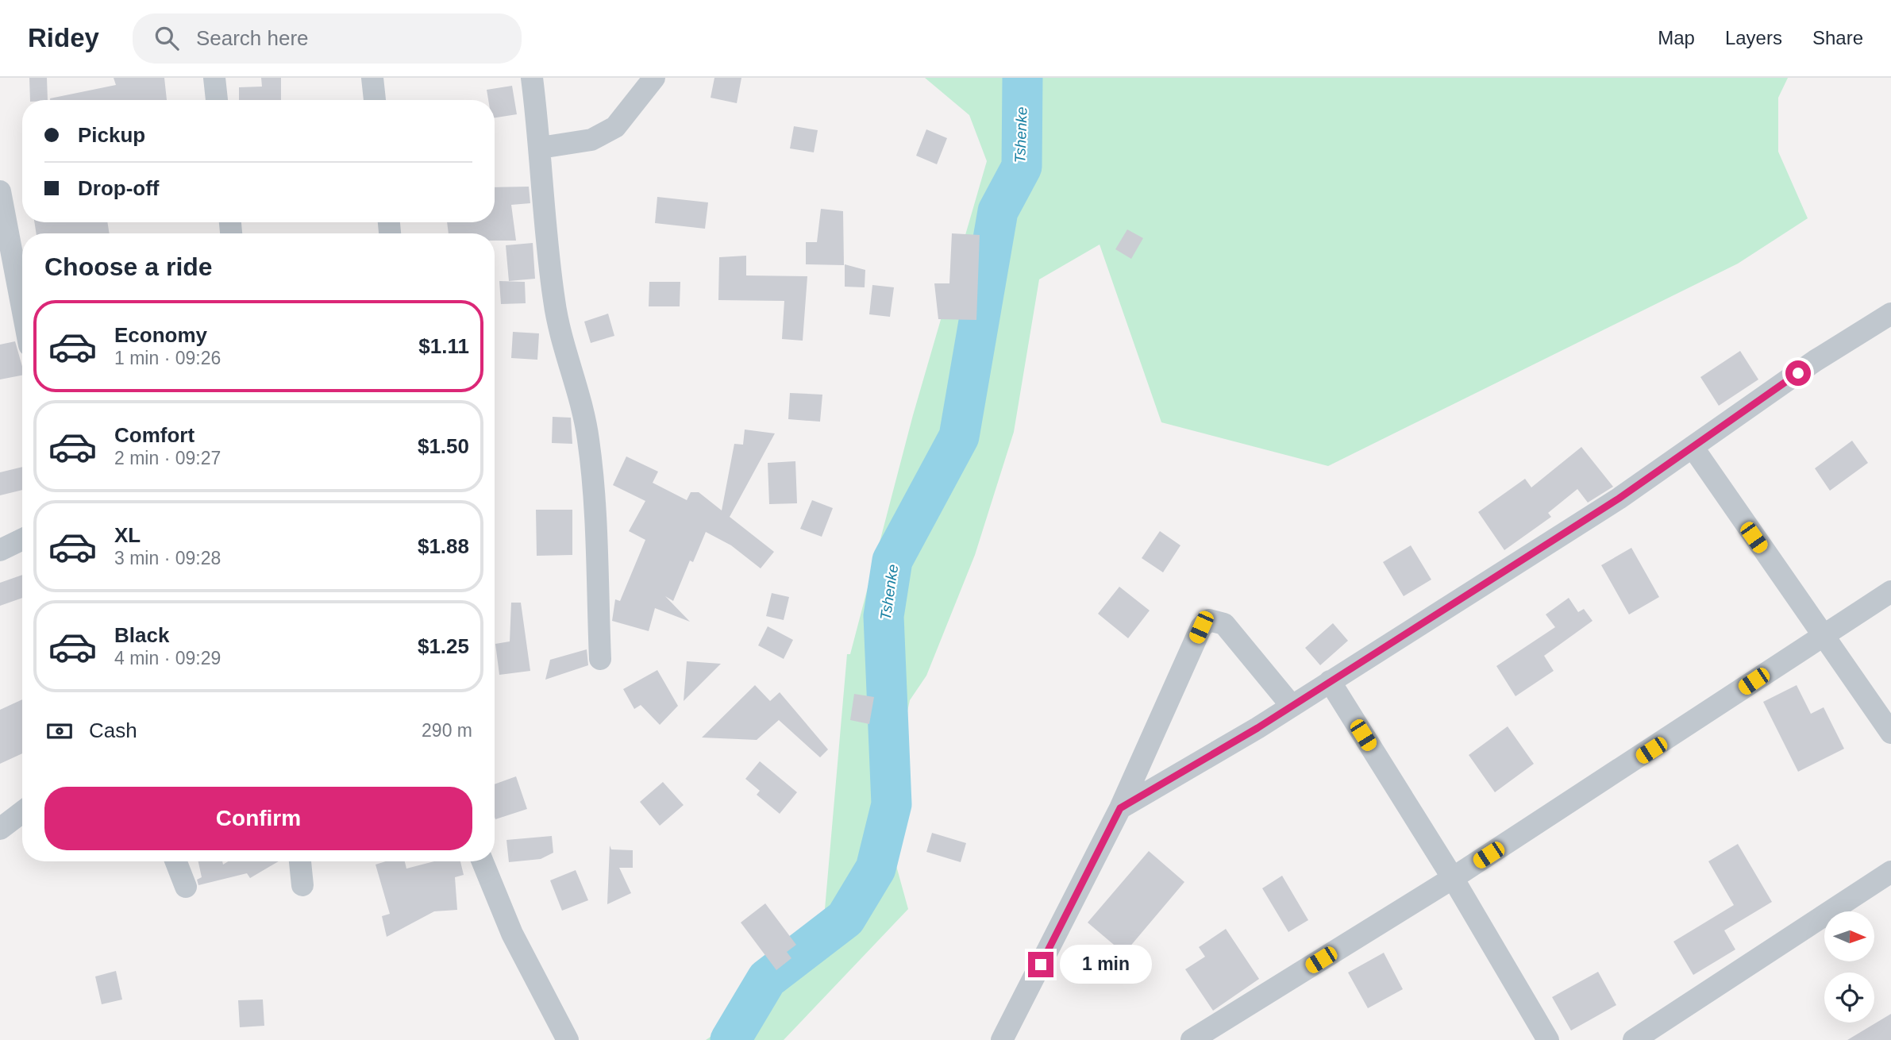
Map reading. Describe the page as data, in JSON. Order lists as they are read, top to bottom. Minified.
{"water":["Tshenke"],"north":"right","page":{"header":"Ridey","search":"Search here","nav":["Map","Layers","Share"],"banner":["Pickup","Drop-off"],"heading":"Choose a ride","list":[{"name":"Economy","note":"1 min · 09:26","value":"$1.11"},{"name":"Comfort","note":"2 min · 09:27","value":"$1.50"},{"name":"XL","note":"3 min · 09:28","value":"$1.88"},{"name":"Black","note":"4 min · 09:29","value":"$1.25"}],"pay":["Cash","290 m"],"buttons":"Confirm","bubble":"1 min"}}
